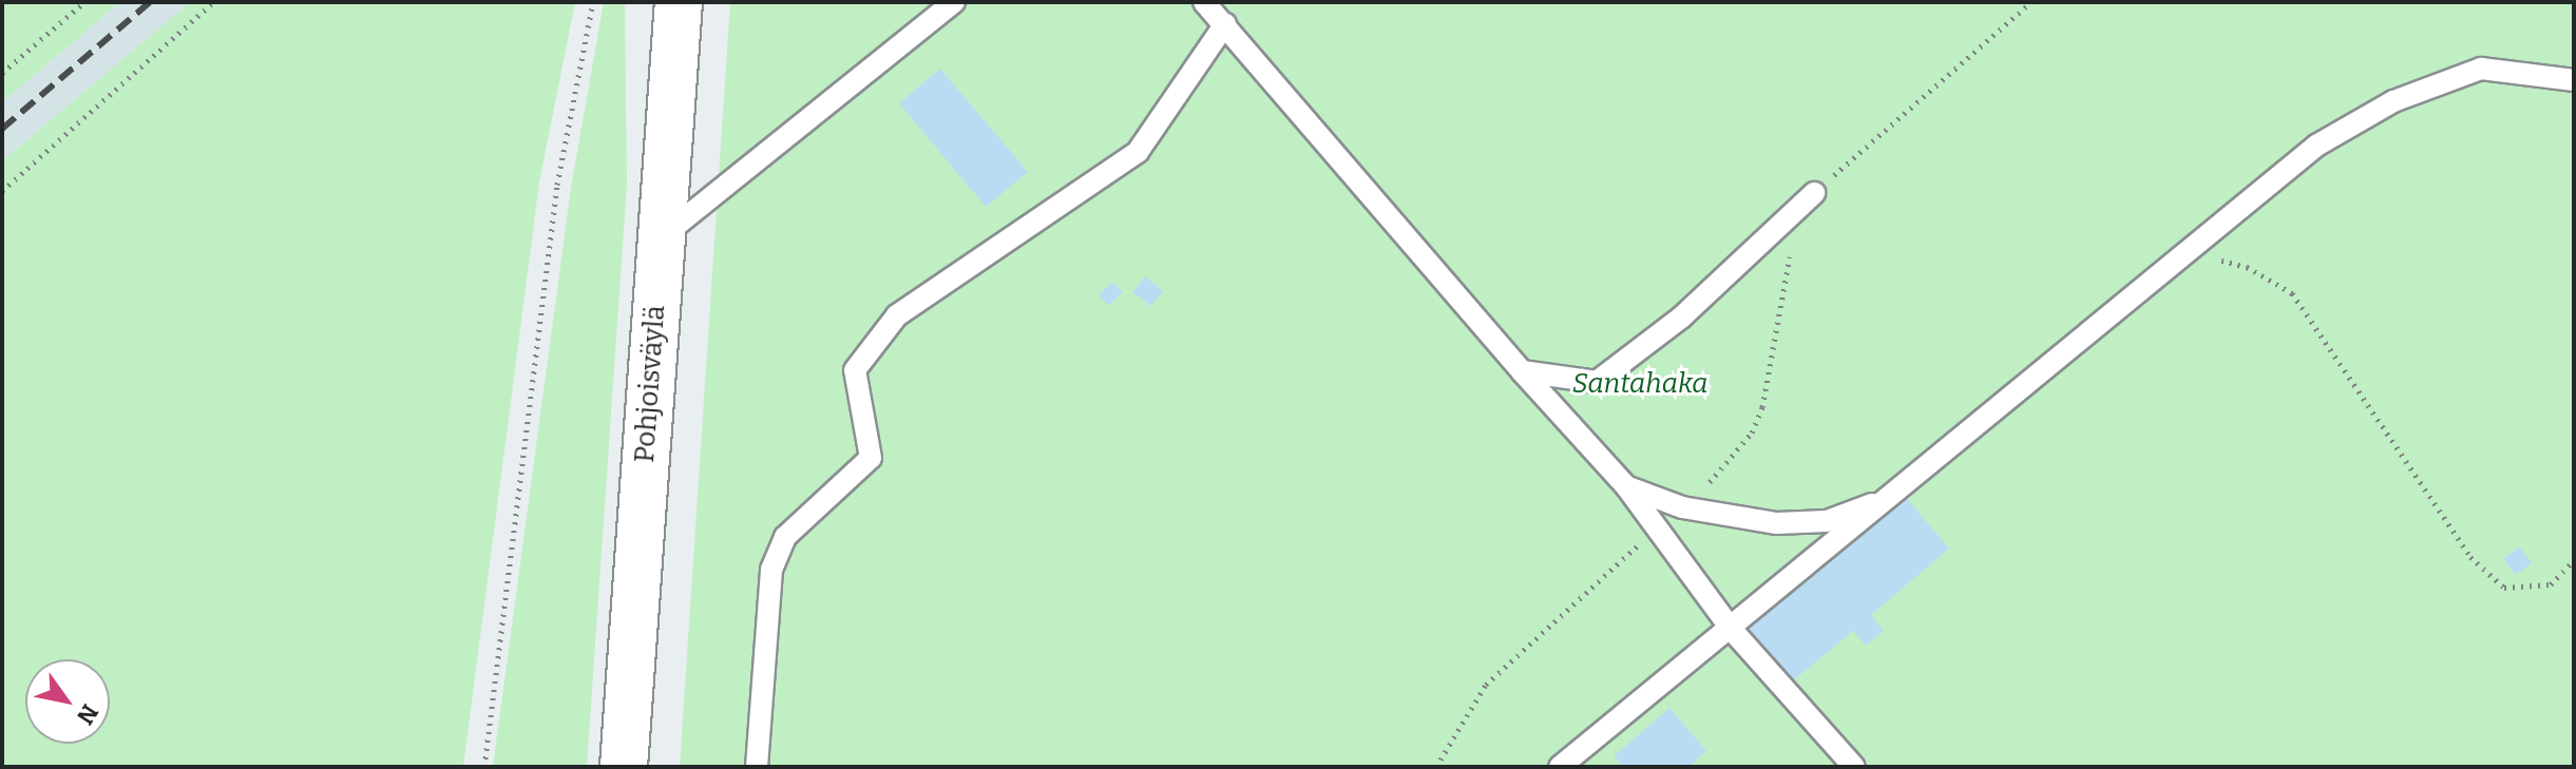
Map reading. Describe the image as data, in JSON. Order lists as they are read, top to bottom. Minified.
{"streets":{"main road":["Pohjoisväylä"]},"parks":["Santahaka"],"north":"bottom right"}
